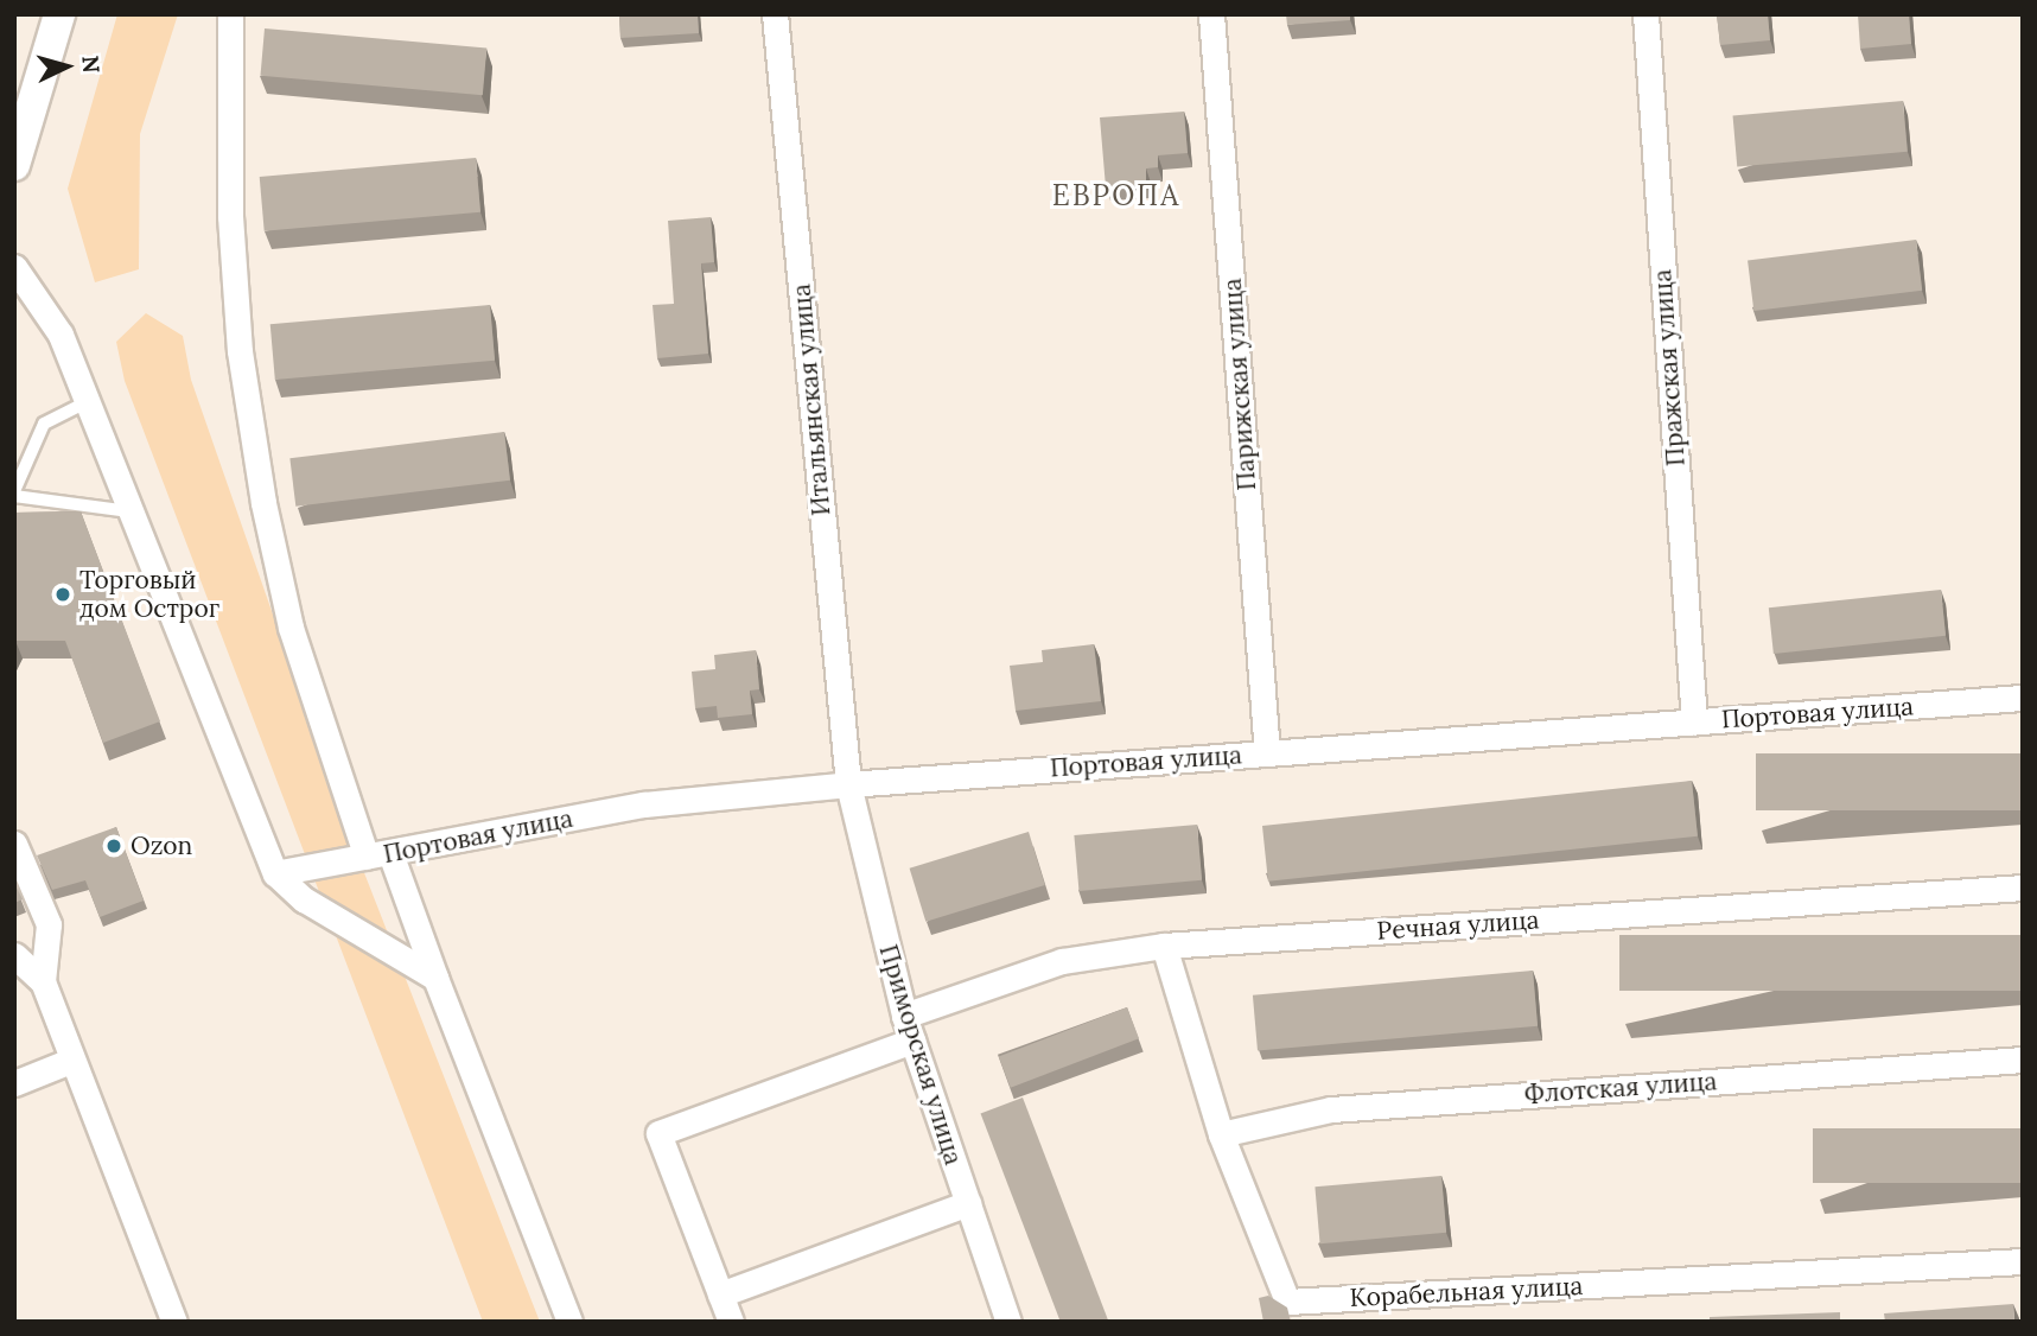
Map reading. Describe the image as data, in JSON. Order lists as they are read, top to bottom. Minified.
{"streets":{"street":["Пражская улица","Парижская улица","Итальянская улица","Портовая улица","Речная улица","Приморская улица","Флотская улица","Корабельная улица"]},"crossings":[["Пражская улица","Портовая улица"],["Парижская улица","Портовая улица"],["Итальянская улица","Портовая улица"],["Итальянская улица","Приморская улица"],["Портовая улица","Приморская улица"],["Речная улица","Приморская улица"],["Речная улица","Корабельная улица"],["Флотская улица","Корабельная улица"]],"districts":["ЕВРОПА"],"places":["Торговый дом Острог","Ozon"],"north":"right"}
